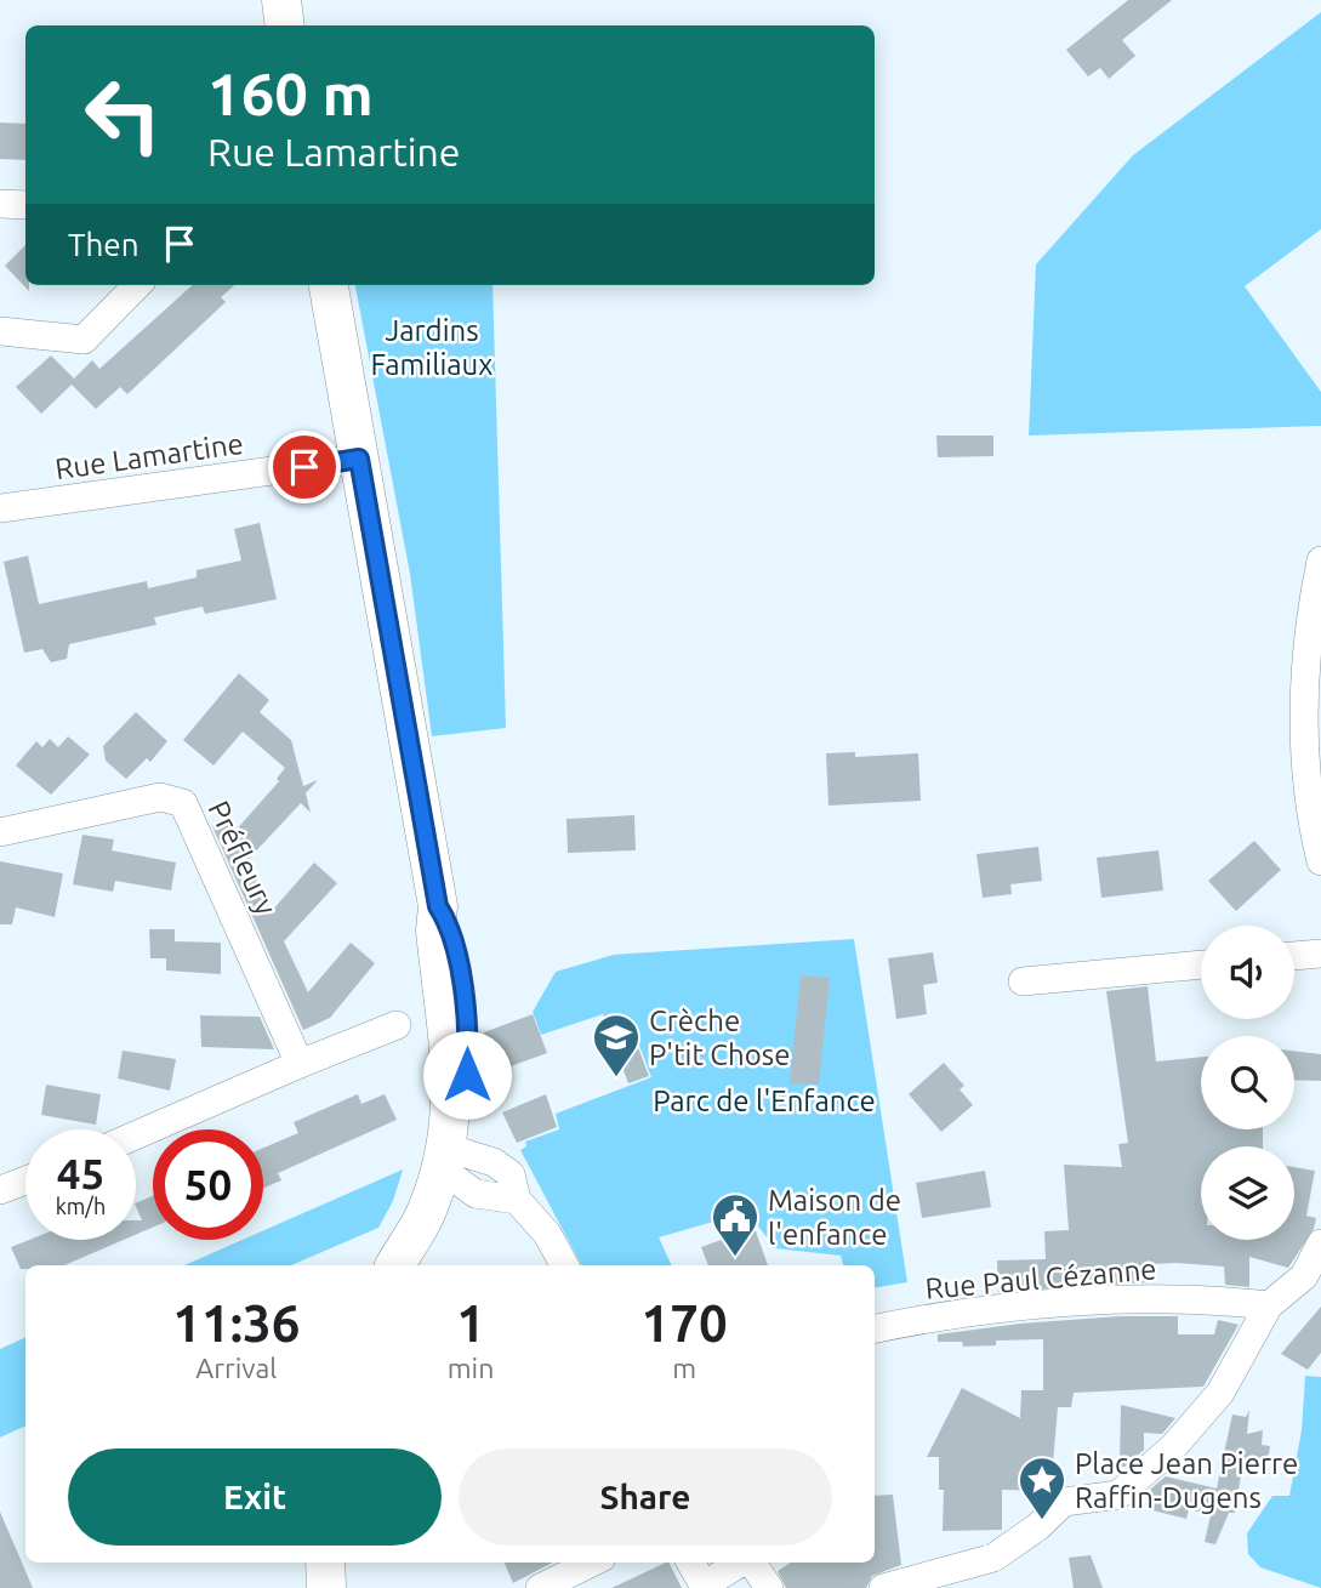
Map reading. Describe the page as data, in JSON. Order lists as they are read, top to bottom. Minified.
{"streets":{"street":["Rue Lamartine","Préfleury","Rue Paul Cézanne"]},"parks":["Jardins Familiaux","Parc de l'Enfance"],"places":{"school or university":["Crèche P'tit Chose"],"public building":["Maison de l'enfance"],"place":["Place Jean Pierre Raffin-Dugens"]},"page":{"turn":["160 m","Rue Lamartine"],"then":"Then","speed":"45 km/h","limit":"50","eta":["11:36","Arrival","1","min","170","m"],"buttons":["Exit","Share"]}}
